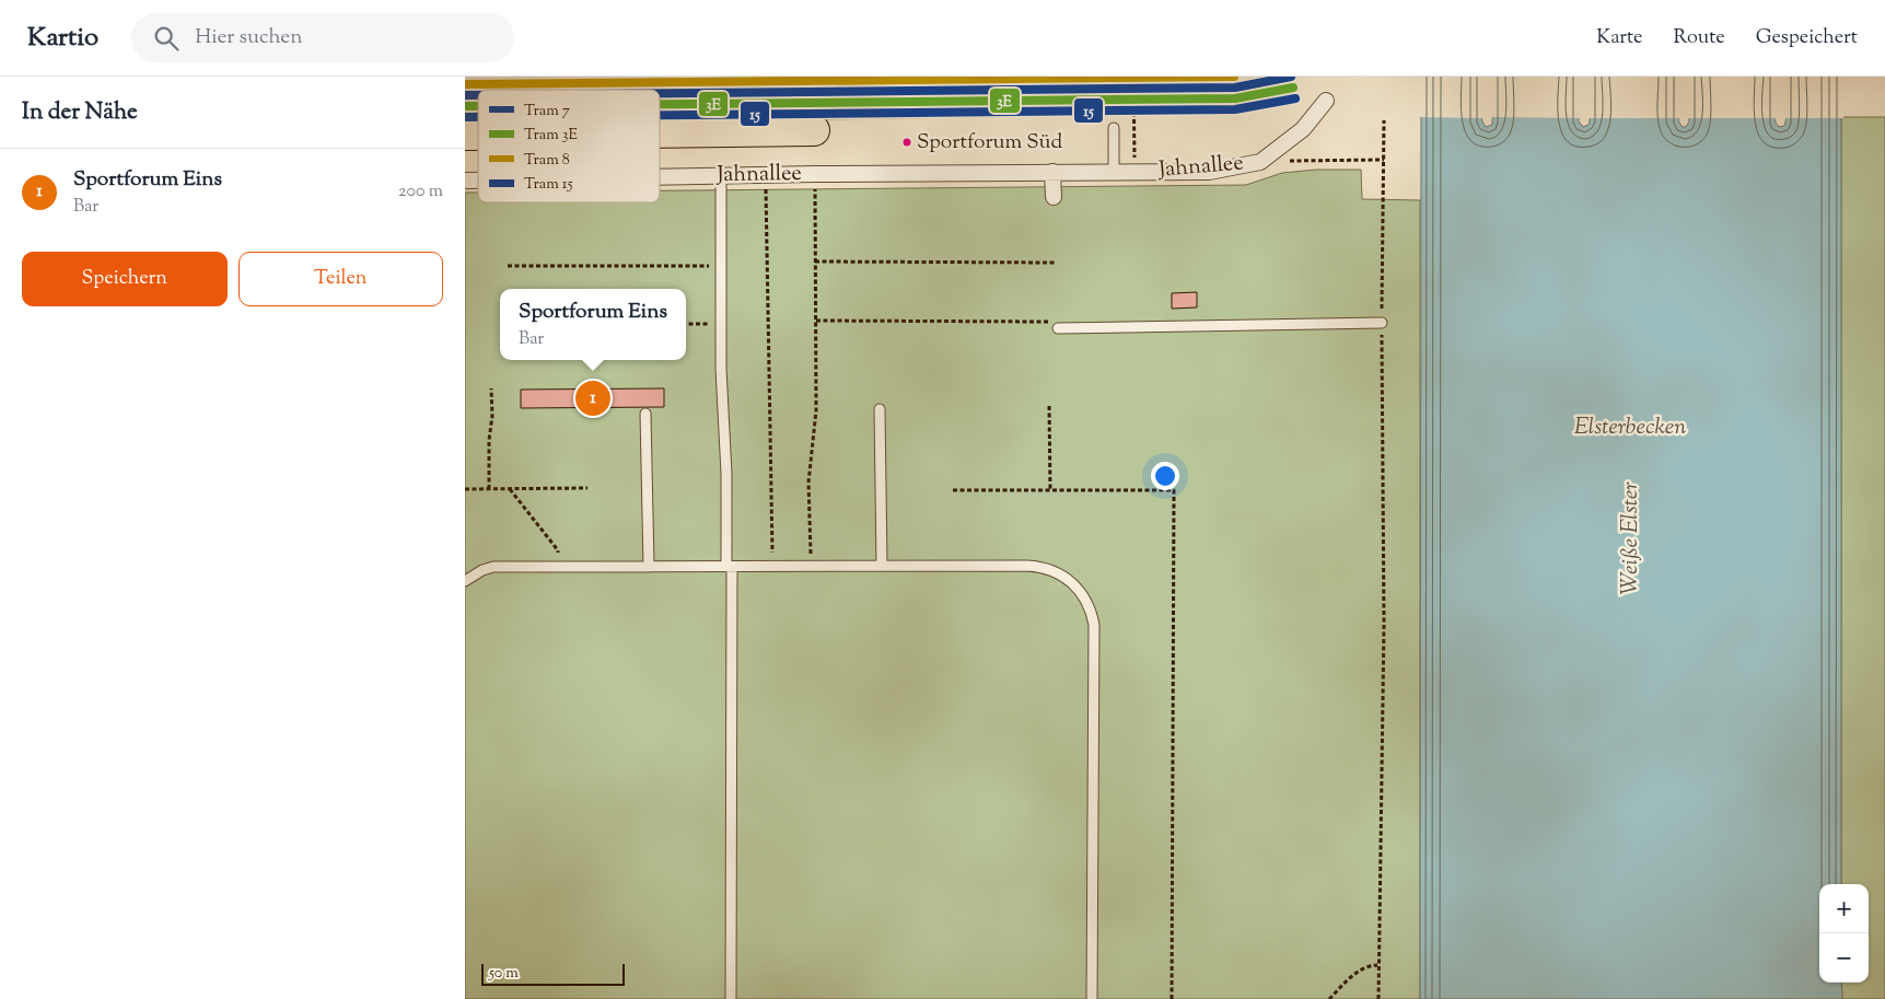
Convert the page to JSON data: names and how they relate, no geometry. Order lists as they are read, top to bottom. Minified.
{"streets":{"main road":["Jahnallee"]},"water":["Elsterbecken","Weiße Elster"],"places":["Sportforum Süd"],"lines":["tram line 7","tram line 8","tram line 3E","tram line 15"],"legend":["Tram 7","Tram 3E","Tram 8","Tram 15"],"scale_bar":"50 m","page":{"header":"Kartio","search":"Hier suchen","nav":["Karte","Route","Gespeichert"],"heading":"In der Nähe","list":[{"mark":"1","name":"Sportforum Eins","note":"Bar","value":"200 m"}],"buttons":["Speichern","Teilen"],"popup":["Sportforum Eins","Bar"],"pins":"1","map_buttons":["+","−"],"scale":"50 m"}}
